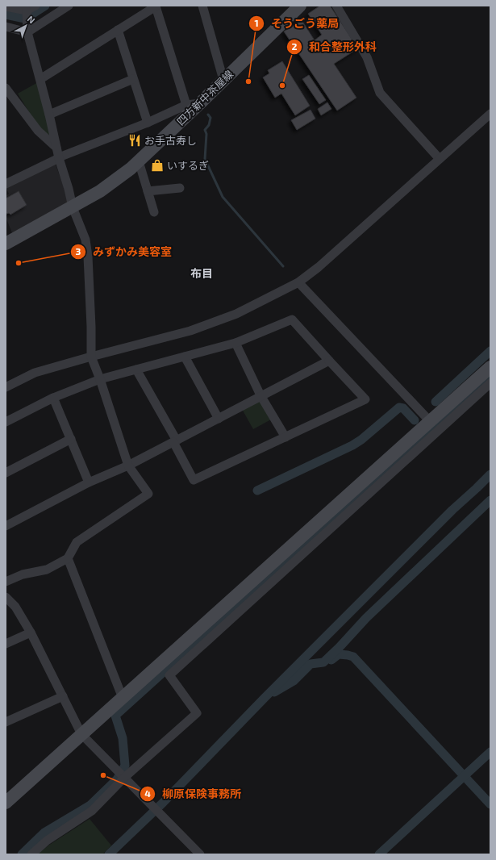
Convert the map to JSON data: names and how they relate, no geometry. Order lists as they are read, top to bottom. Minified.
{"streets":{"street":["四方新中茶屋線"]},"districts":["布目"],"places":{"other":["そうごう薬局","和合整形外科","みずかみ美容室","柳原保険事務所"],"restaurant":["お手古寿し"],"shop":["いするぎ"]},"north":"top right"}
